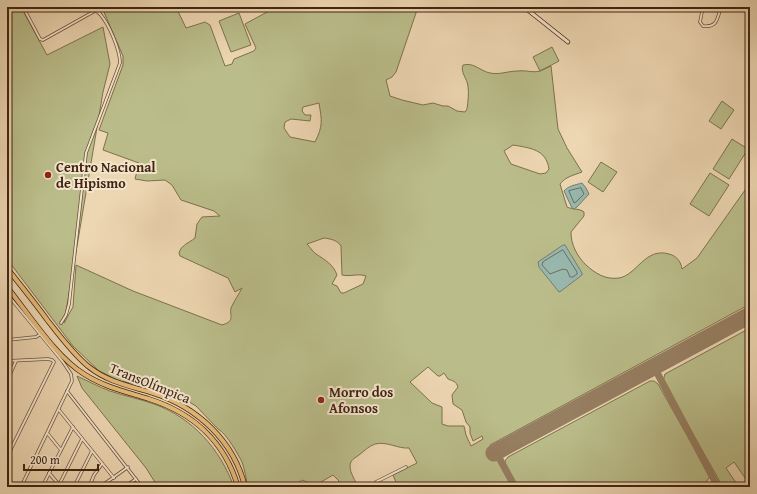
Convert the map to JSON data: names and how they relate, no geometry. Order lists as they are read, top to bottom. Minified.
{"streets":{"highway":["TransOlímpica"]},"places":["Centro Nacional de Hipismo","Morro dos Afonsos"],"scale_bar":"200 m"}
